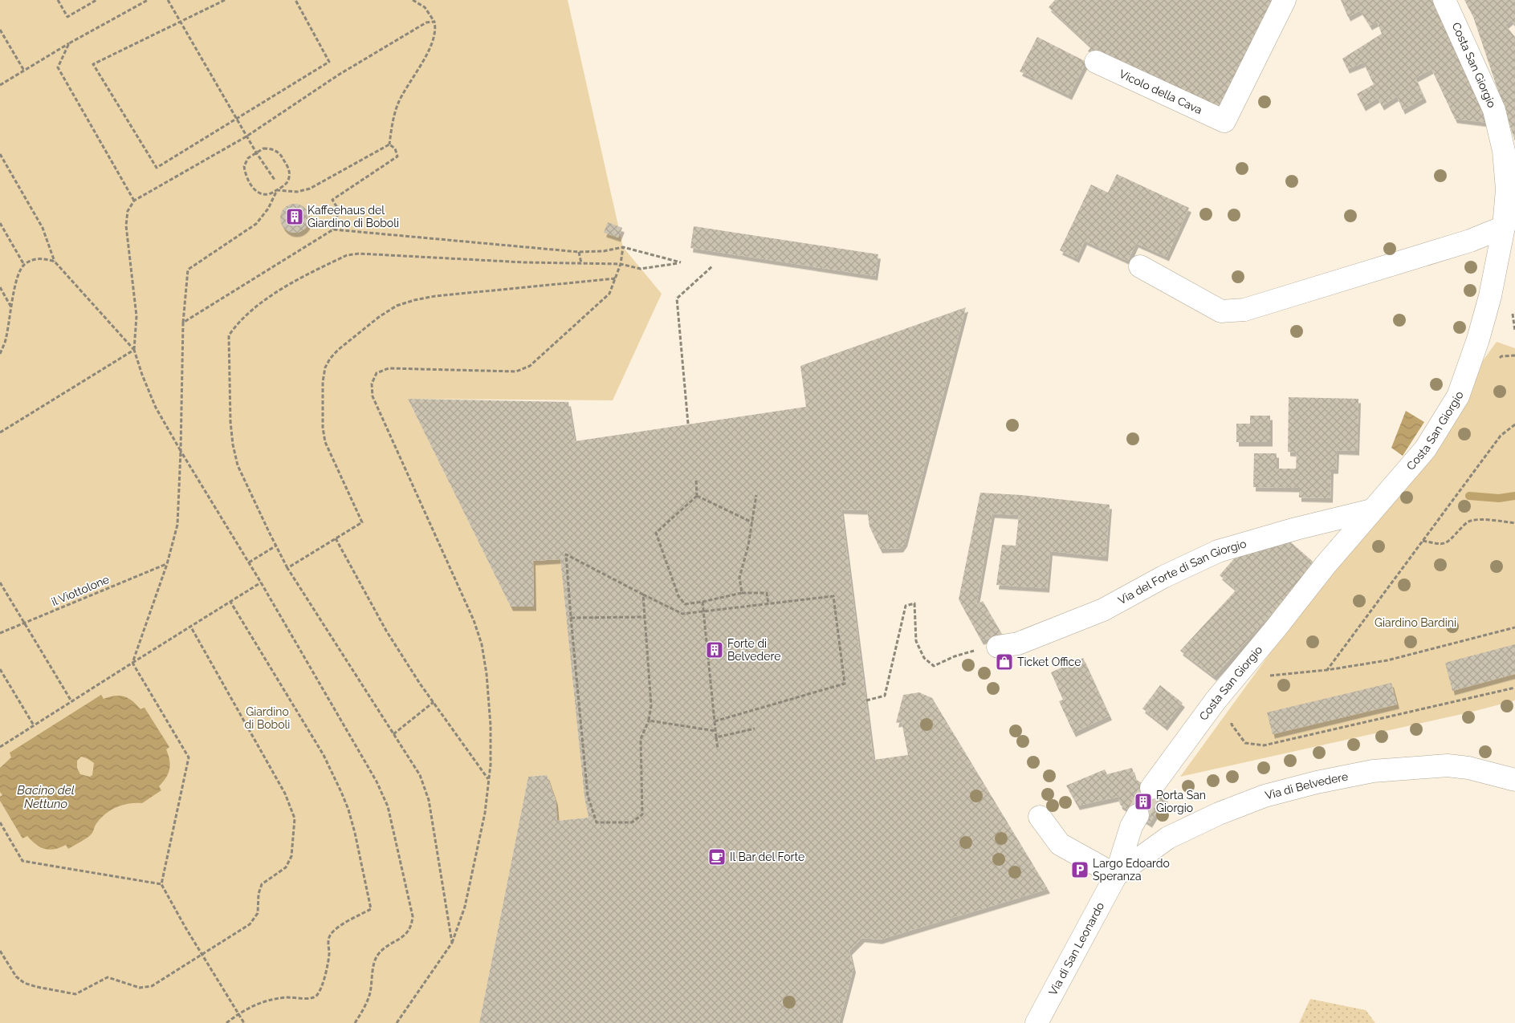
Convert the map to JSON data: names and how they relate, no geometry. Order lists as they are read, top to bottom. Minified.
{"streets":{"street":["Costa San Giorgio","Vicolo della Cava","Via del Forte di San Giorgio","Via di Belvedere","Via di San Leonardo"],"path":["il Viottolone"]},"crossings":[["Costa San Giorgio","Via del Forte di San Giorgio"],["Via di Belvedere","Via di San Leonardo"]],"water":["Bacino del Nettuno"],"parks":["Giardino Bardini","Giardino di Boboli"],"places":{"building":["Kaffeehaus del Giardino di Boboli","Forte di Belvedere","Porta San Giorgio"],"shop":["Ticket Office"],"cafe":["Il Bar del Forte"],"parking":["Largo Edoardo Speranza"]}}
